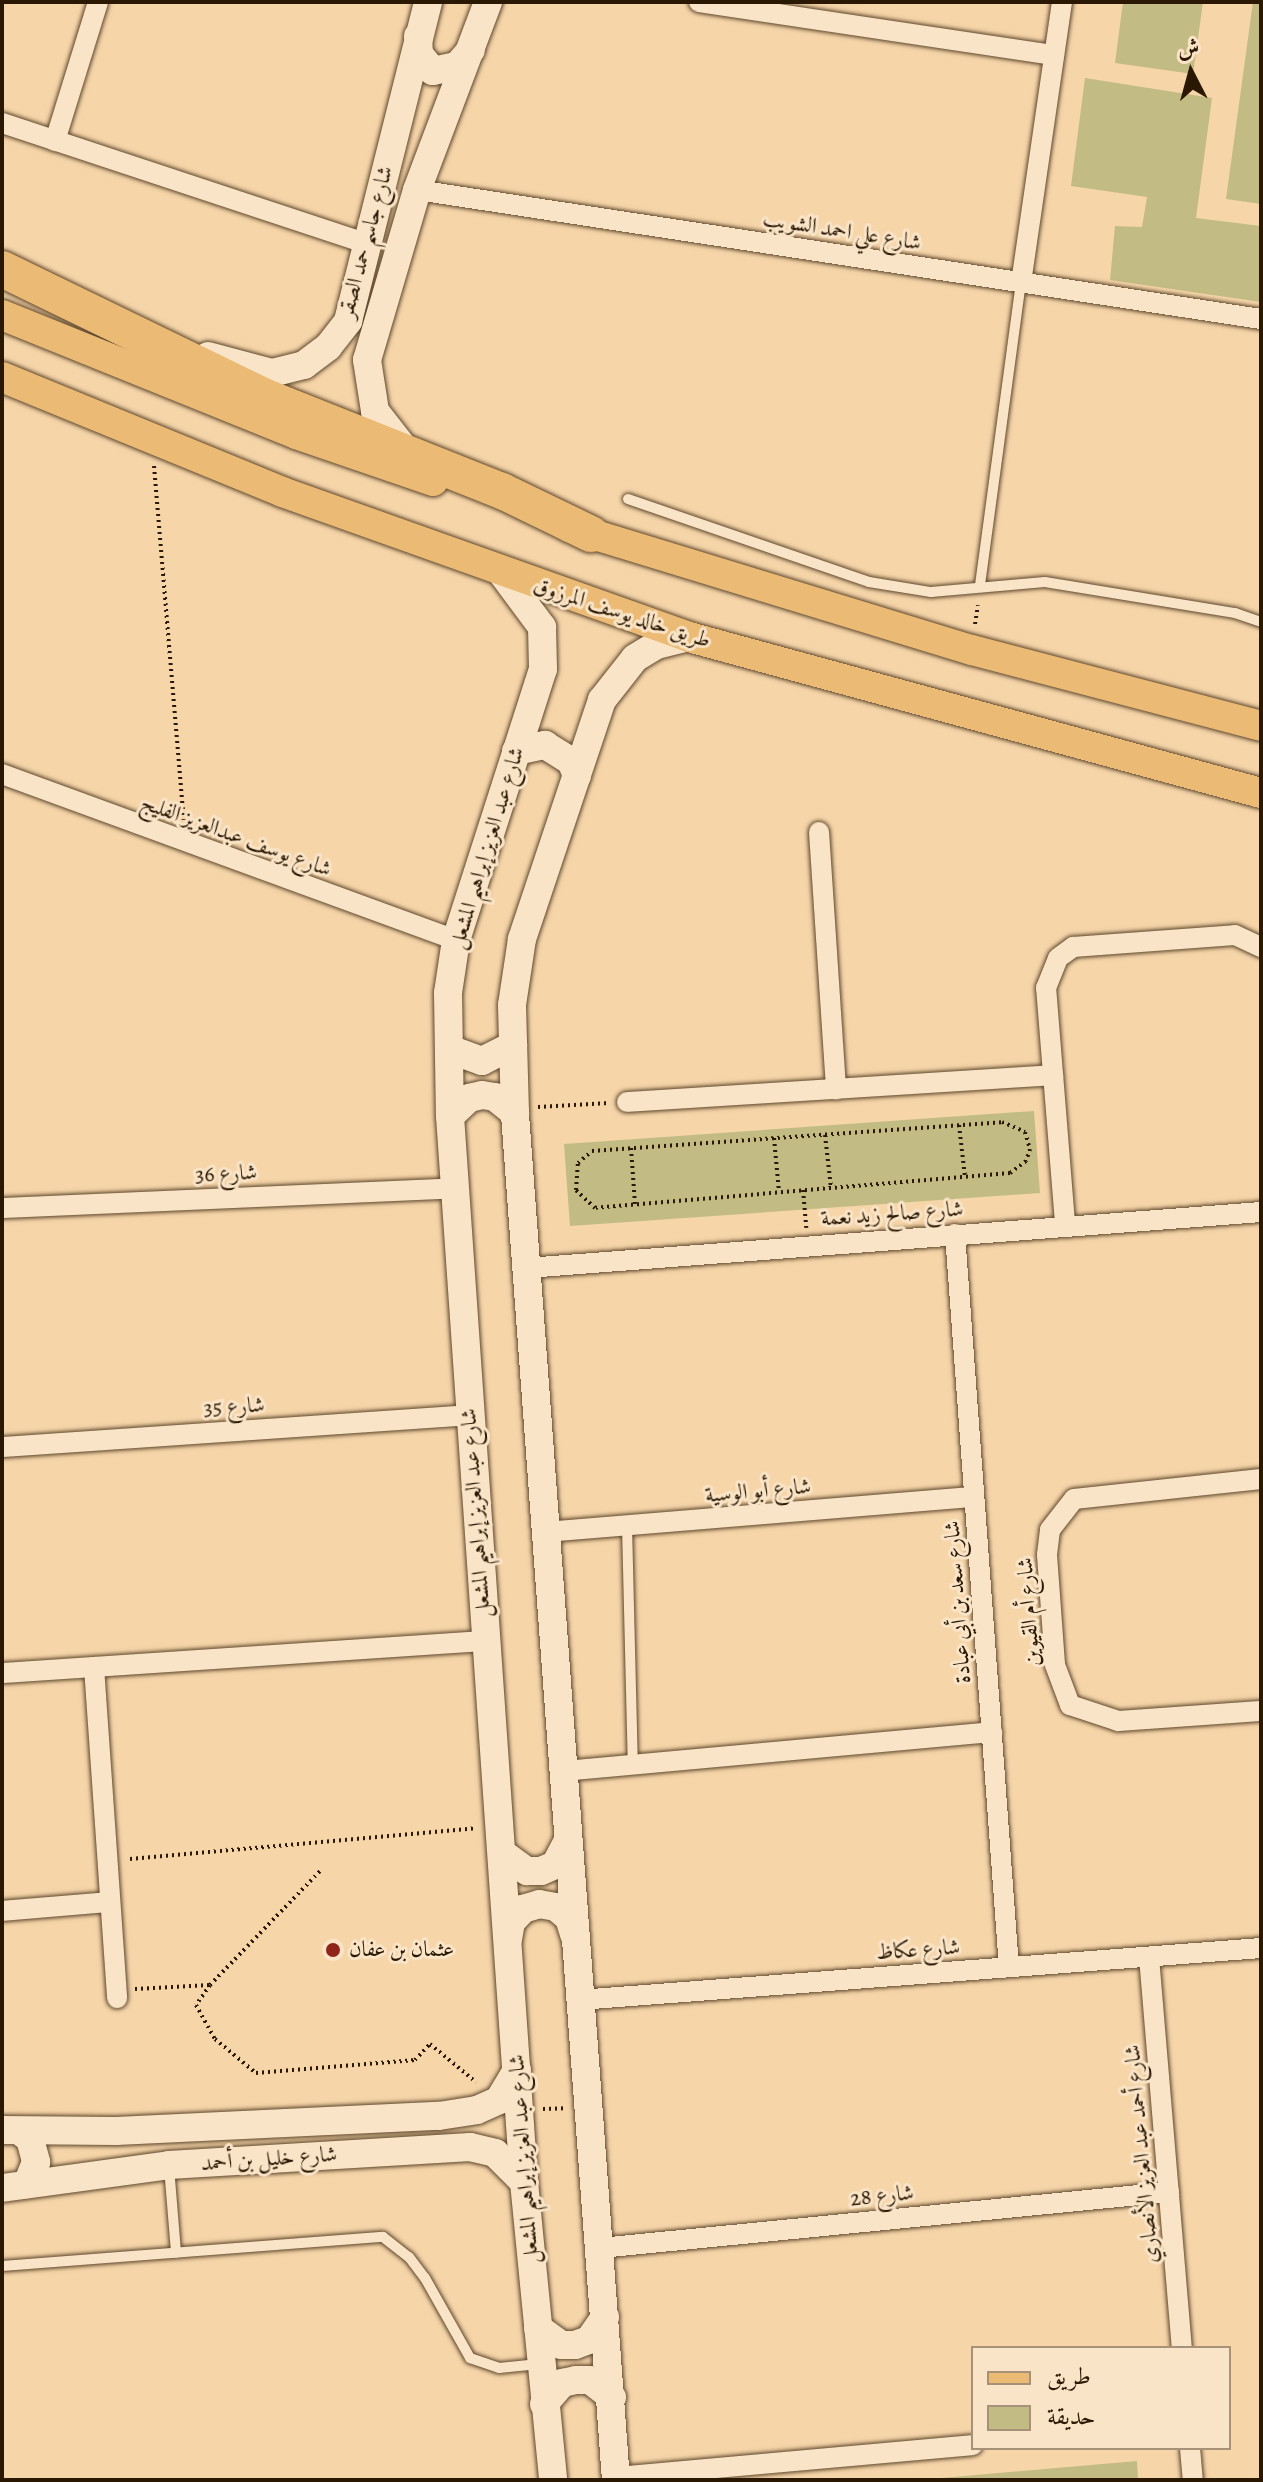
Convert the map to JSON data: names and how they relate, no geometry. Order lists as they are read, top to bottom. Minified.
{"streets":{"main road":["شارع جاسم حمد الصقر","طريق خالد يوسف المرزوق","شارع عبد العزيز إبراهيم المشعل","شارع خليل بن أحمد"],"street":["شارع علي احمد الشويب","شارع يوسف عبدالعزيز الفليج","شارع 36","شارع صالح زيد نعمة","شارع 35","شارع أبو الوسية","شارع سعد بن أبي عبادة","شارع أم القيوين","شارع عكاظ","شارع أحمد عبد العزيز الأنصاري","شارع 28"]},"crossings":[["شارع علي احمد الشويب","شارع جاسم حمد الصقر"],["طريق خالد يوسف المرزوق","شارع عبد العزيز إبراهيم المشعل"],["شارع يوسف عبدالعزيز الفليج","شارع عبد العزيز إبراهيم المشعل"],["شارع عبد العزيز إبراهيم المشعل","شارع 36"],["شارع عبد العزيز إبراهيم المشعل","شارع 35"],["شارع عبد العزيز إبراهيم المشعل","شارع خليل بن أحمد"],["شارع صالح زيد نعمة","شارع سعد بن أبي عبادة"],["شارع أبو الوسية","شارع سعد بن أبي عبادة"],["شارع سعد بن أبي عبادة","شارع عكاظ"],["شارع عكاظ","شارع أحمد عبد العزيز الأنصاري"],["شارع أحمد عبد العزيز الأنصاري","شارع 28"]],"places":["عثمان بن عفان"],"legend":["طريق","حديقة"],"north":"top"}
